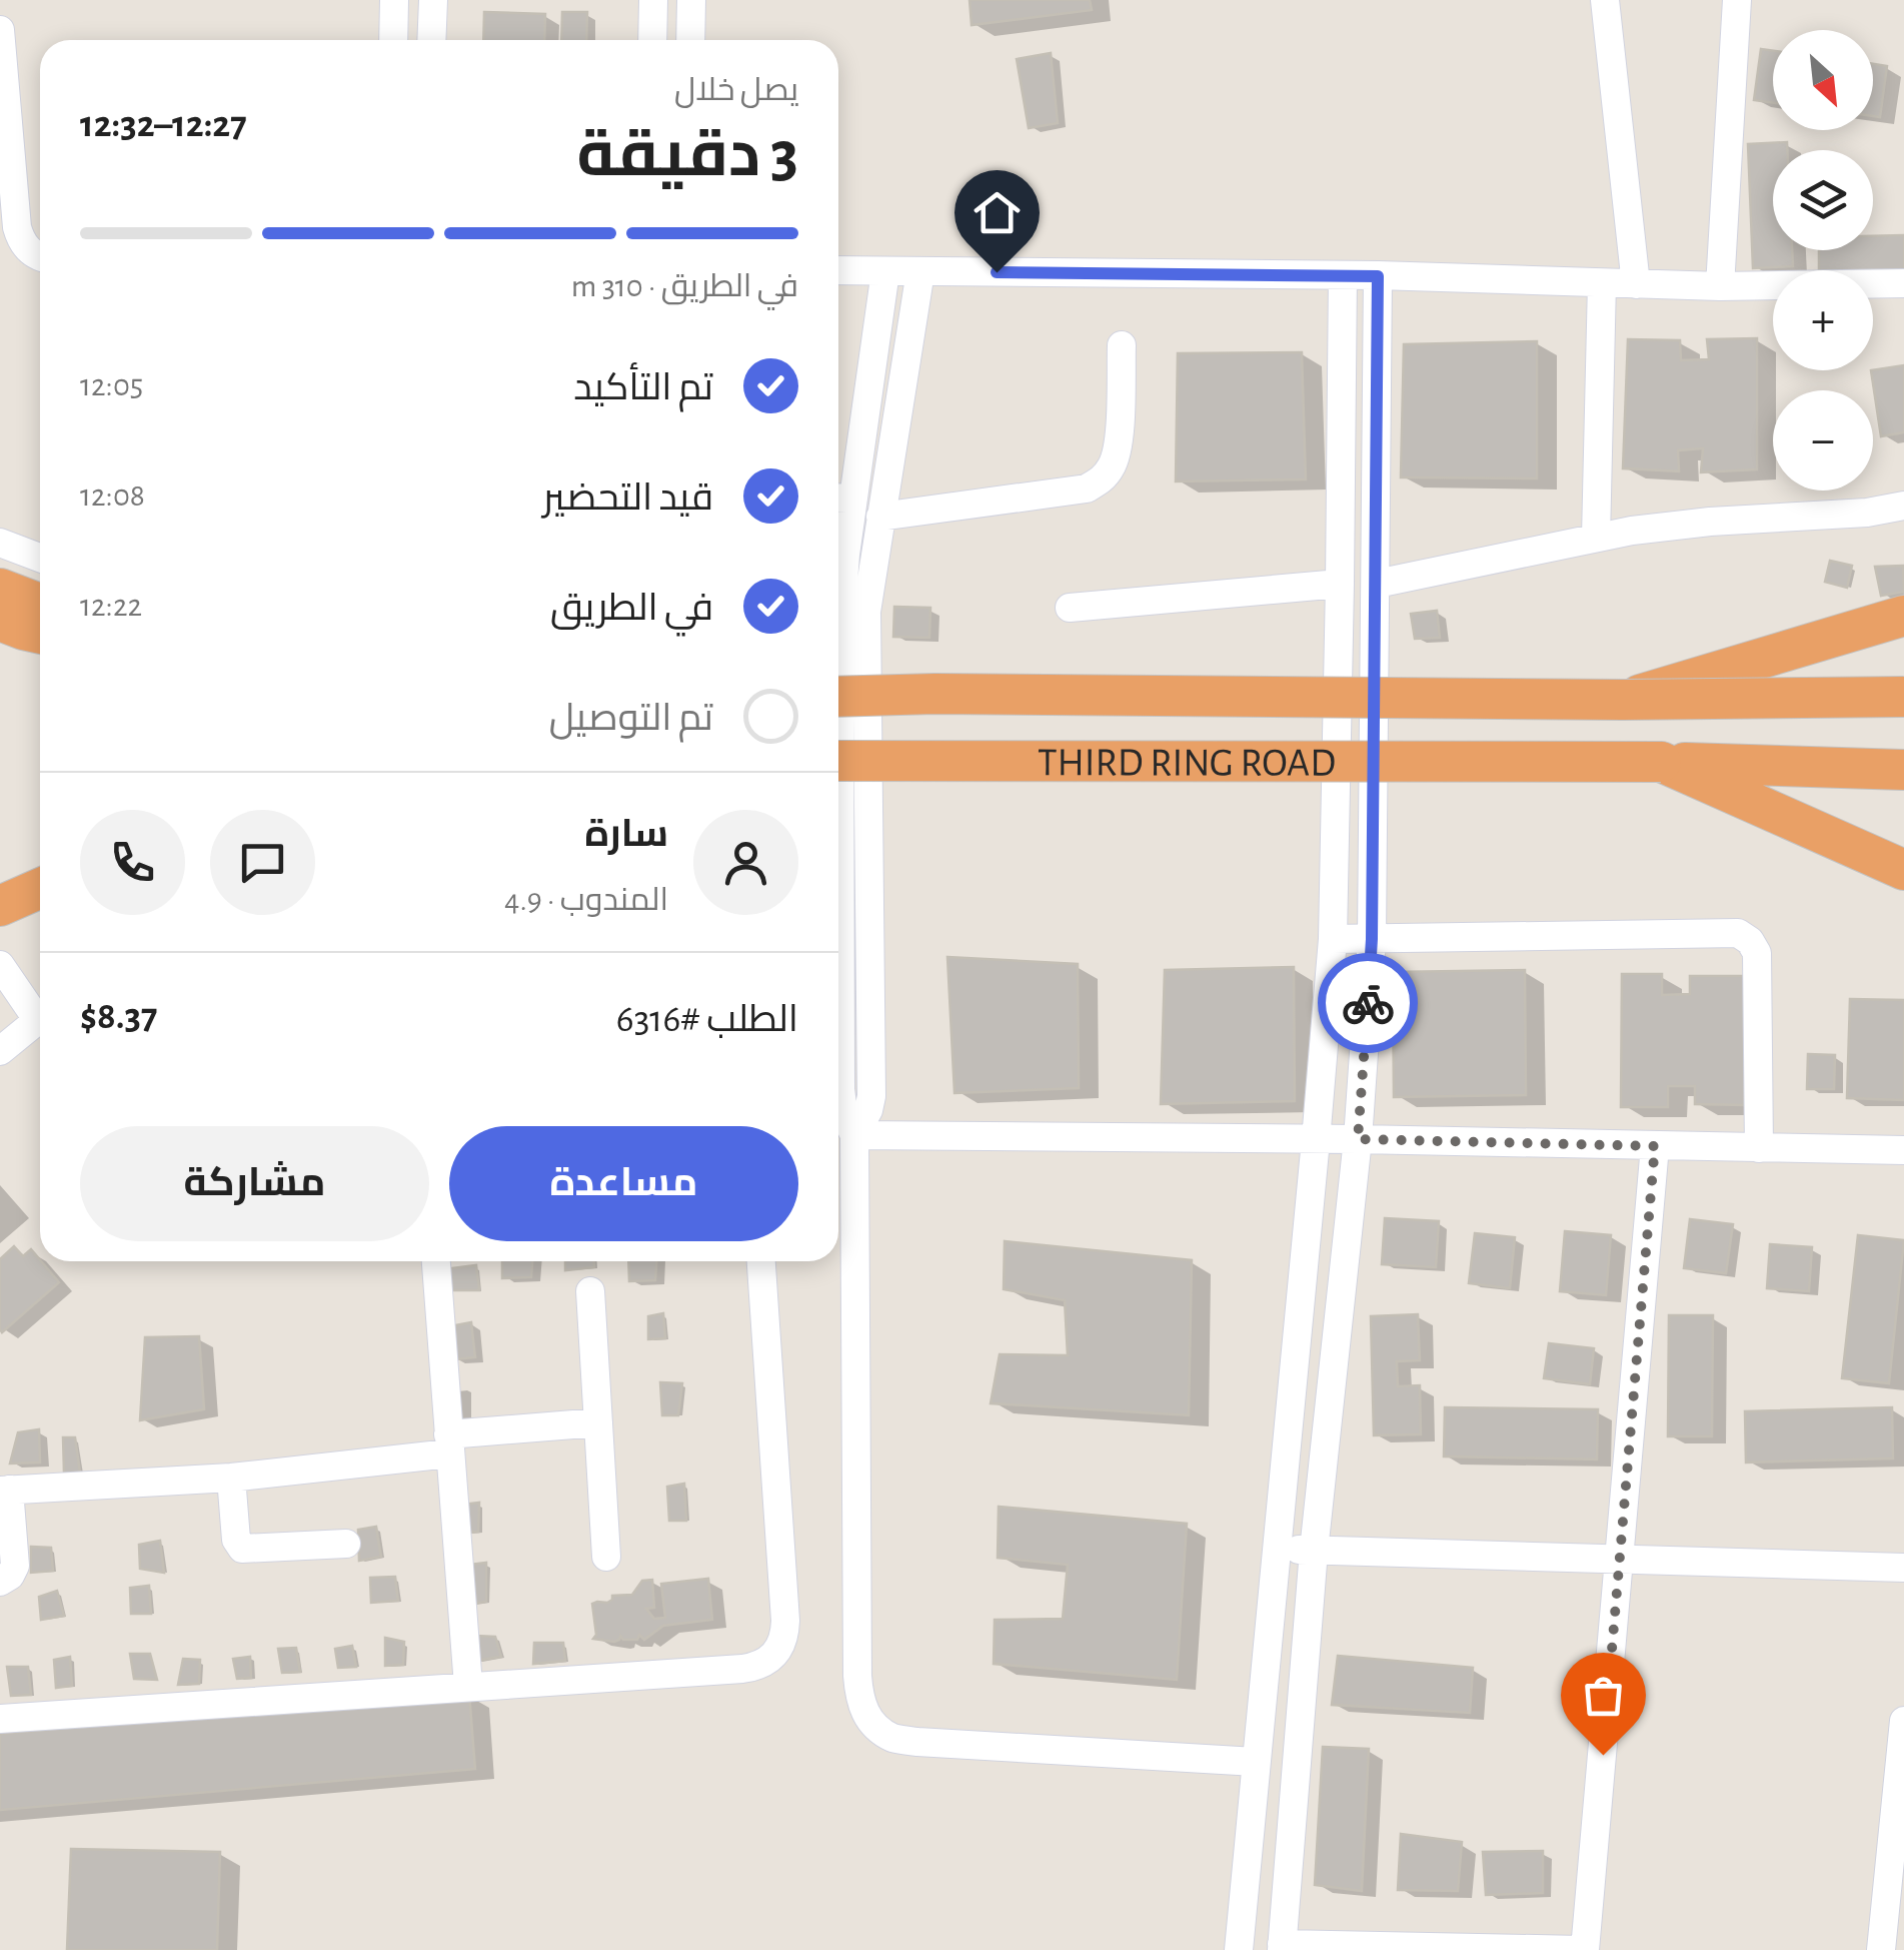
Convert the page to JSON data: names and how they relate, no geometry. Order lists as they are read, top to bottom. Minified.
{"streets":{"highway":["THIRD RING ROAD"]},"north":"bottom right","page":{"map_buttons":["+","−"],"heading":["3 دقيقة","يصل خلال","12:27–12:32"],"panel":["سارة","المندوب · 4.9","الطلب #6316","$8.37"],"bar":"في الطريق · 310 m","list":[["تم التأكيد","12:05"],["قيد التحضير","12:08"],["في الطريق","12:22"],"تم التوصيل"],"buttons":["مساعدة","مشاركة"]}}
